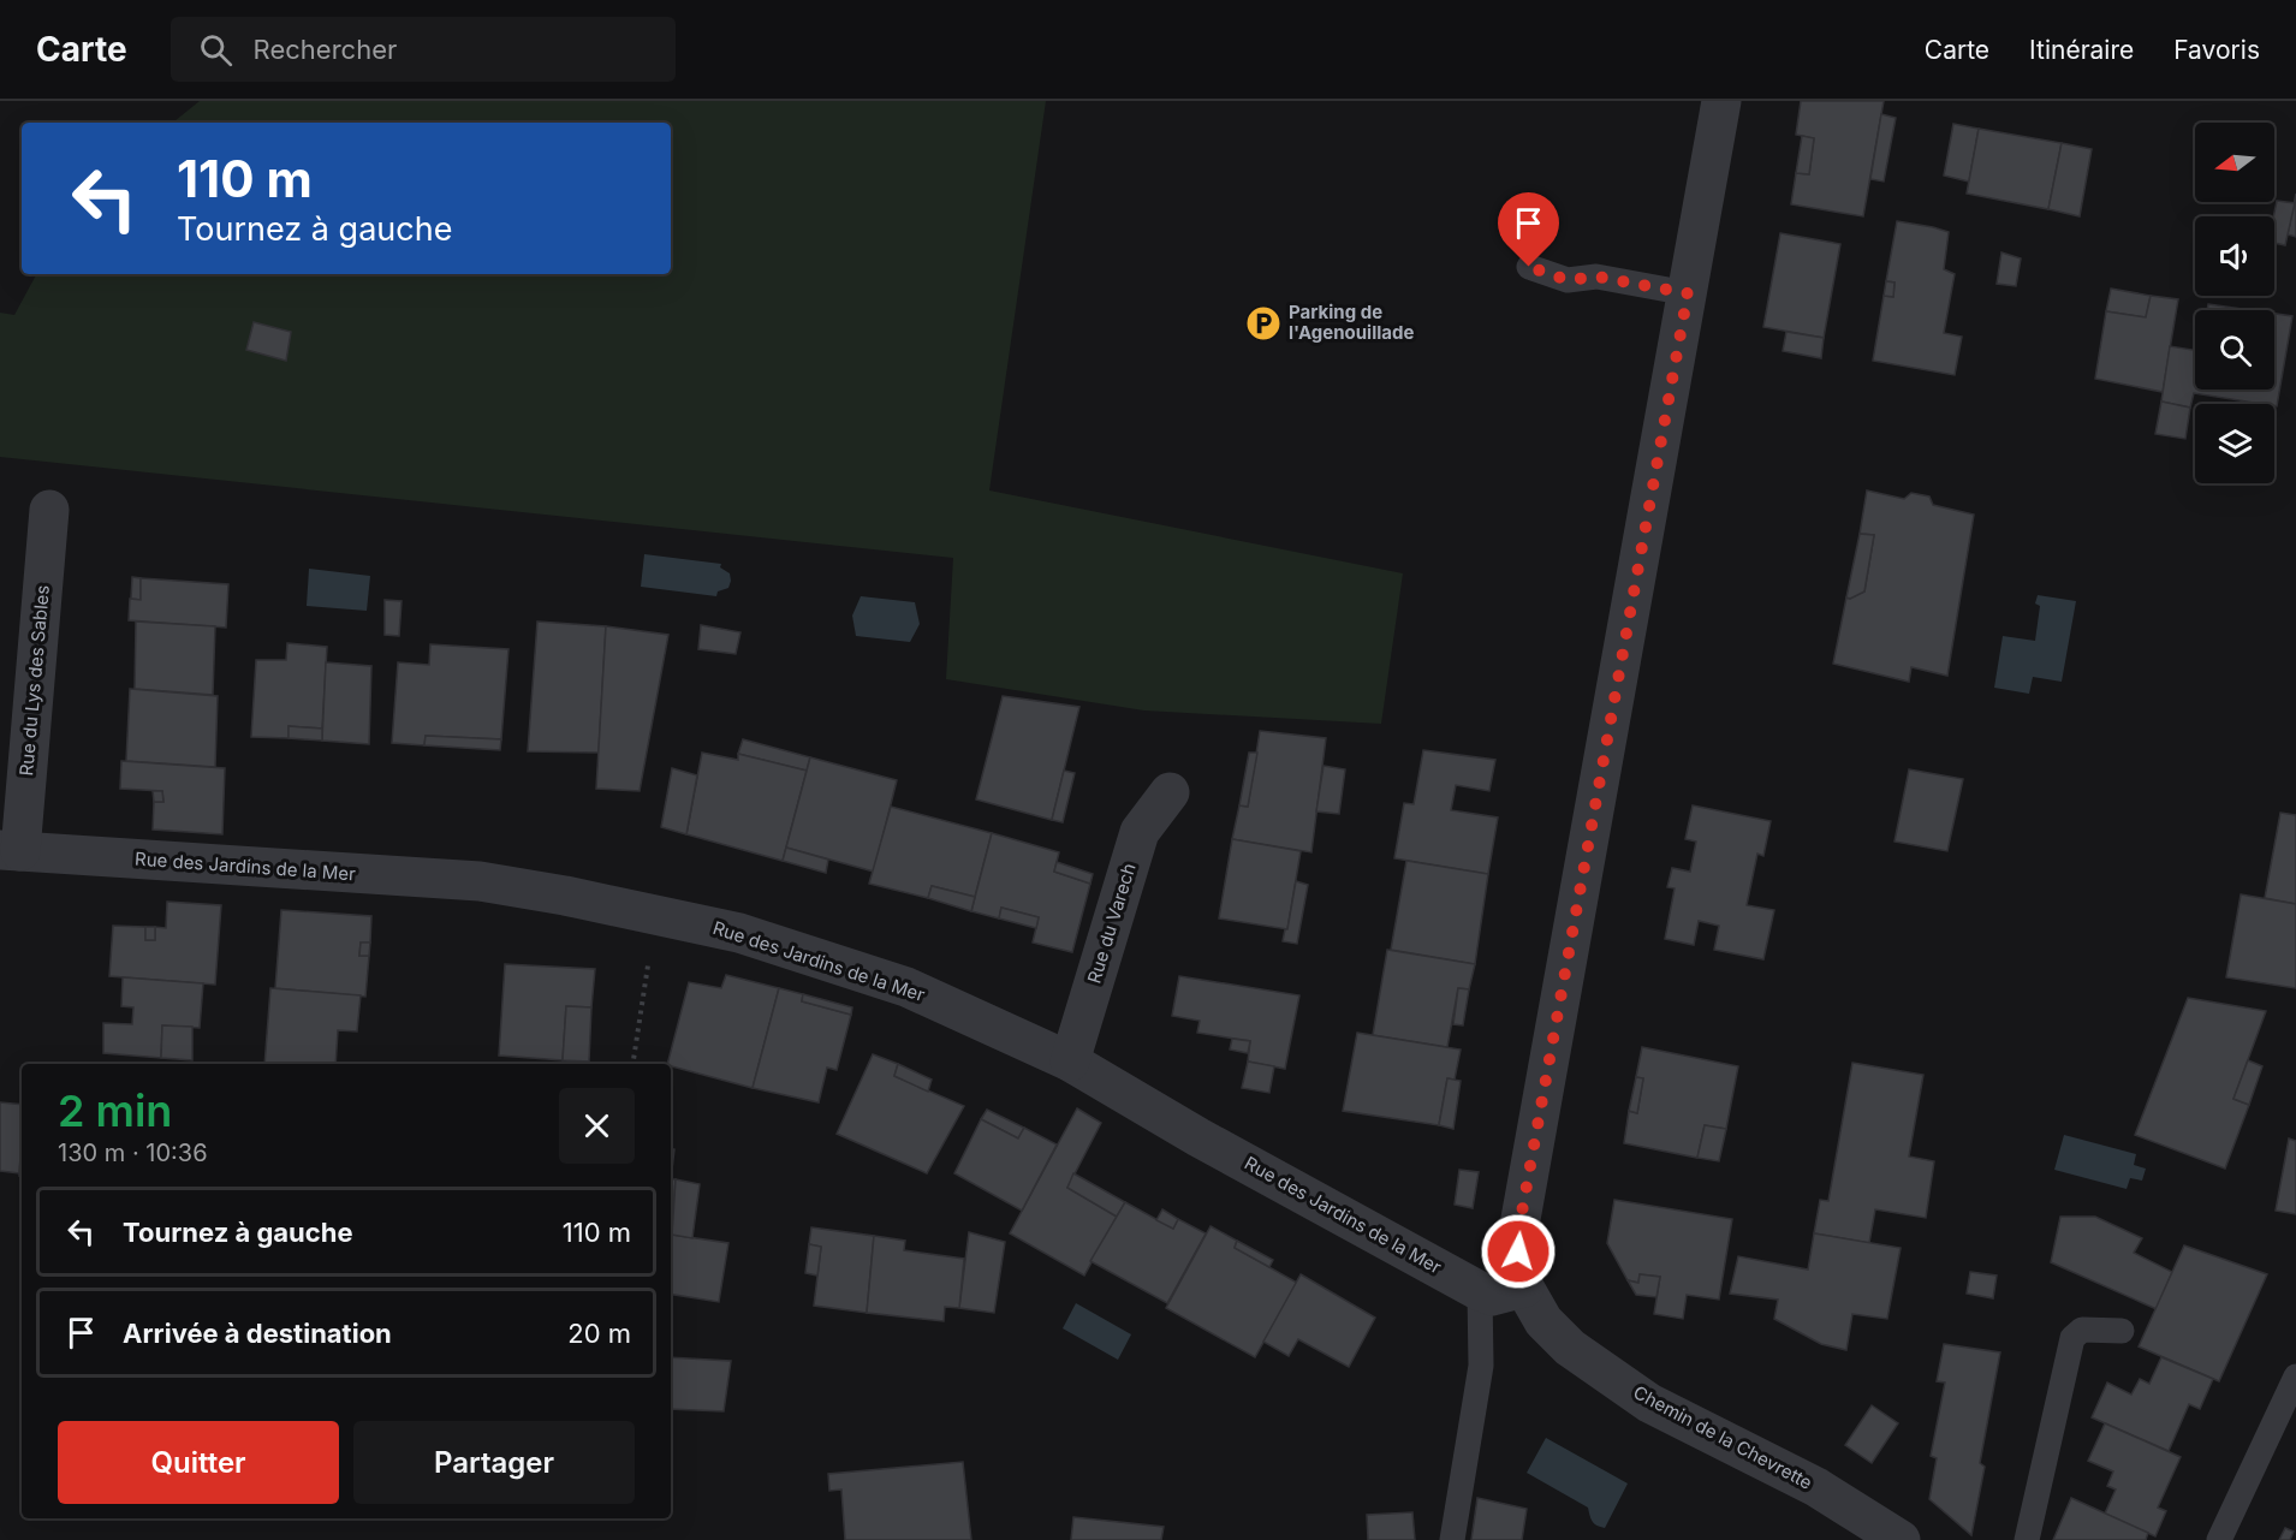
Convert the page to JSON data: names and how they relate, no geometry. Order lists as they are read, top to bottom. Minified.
{"streets":{"street":["Rue du Lys des Sables","Rue des Jardins de la Mer","Rue du Varech","Chemin de la Chevrette"]},"crossings":[["Rue du Lys des Sables","Rue des Jardins de la Mer"],["Rue des Jardins de la Mer","Rue du Varech"]],"places":{"parking":["Parking de l'Agenouillade"]},"north":"left","page":{"header":"Carte","search":"Rechercher","nav":["Carte","Itinéraire","Favoris"],"turn":["110 m","Tournez à gauche"],"heading":["2 min","130 m · 10:36"],"list":[{"name":"Tournez à gauche","value":"110 m"},{"name":"Arrivée à destination","value":"20 m"}],"buttons":["Quitter","Partager"]}}
